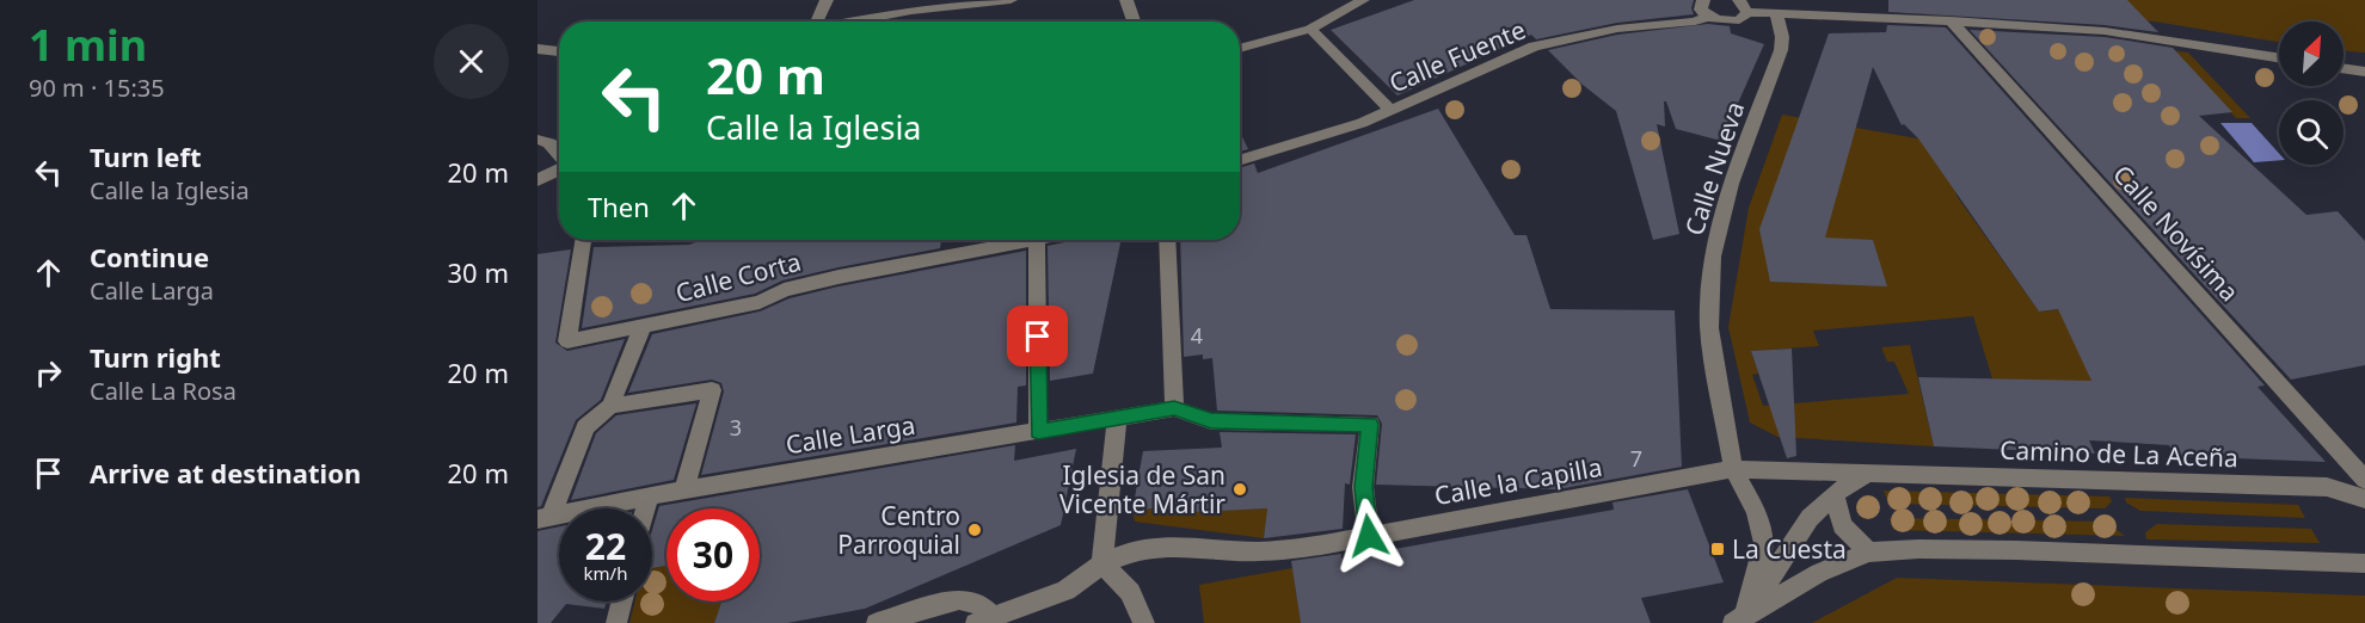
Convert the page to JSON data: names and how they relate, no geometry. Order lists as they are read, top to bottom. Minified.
{"streets":{"street":["Calle Fuente","Calle Nueva","Calle Novísima","Calle Corta","Calle Larga","Camino de La Aceña","Calle la Capilla"]},"crossings":[["Calle Fuente","Calle Nueva"],["Calle Fuente","Calle Novísima"],["Calle Nueva","Camino de La Aceña"],["Calle Nueva","Calle la Capilla"],["Camino de La Aceña","Calle la Capilla"]],"places":{"other":["Iglesia de San Vicente Mártir","Centro Parroquial"],"transit":["La Cuesta"]},"house_numbers":["4","3","7"],"north":"top right","page":{"heading":["1 min","90 m · 15:35"],"turn":["20 m","Calle la Iglesia"],"list":[{"name":"Turn left","note":"Calle la Iglesia","value":"20 m"},{"name":"Continue","note":"Calle Larga","value":"30 m"},{"name":"Turn right","note":"Calle La Rosa","value":"20 m"},{"name":"Arrive at destination","value":"20 m"}],"then":"Then","speed":"22 km/h","limit":"30"}}
